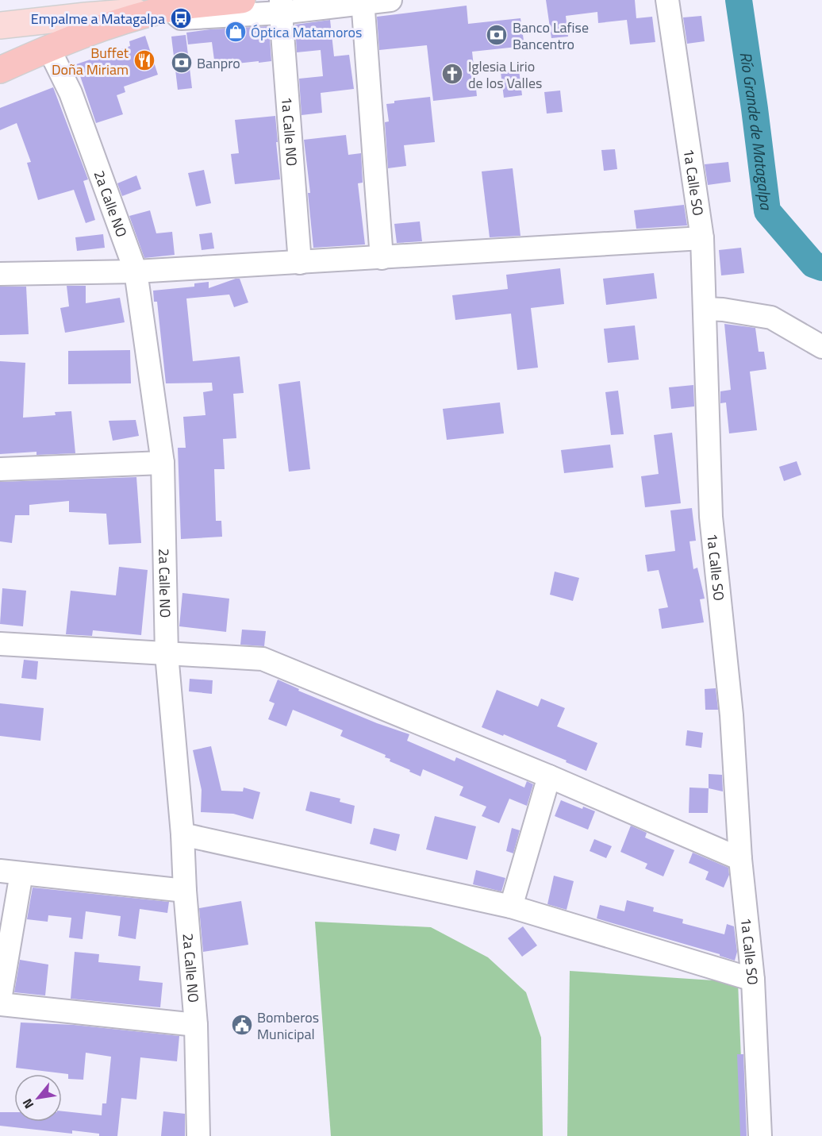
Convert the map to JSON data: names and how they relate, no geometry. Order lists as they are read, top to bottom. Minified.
{"streets":{"street":["1a Calle NO","1a Calle SO","2a Calle NO"]},"water":["Río Grande de Matagalpa"],"places":{"bus stop":["Empalme a Matagalpa"],"shop":["Óptica Matamoros"],"bank":["Banco Lafise Bancentro","Banpro"],"restaurant":["Buffet Doña Miriam"],"church":["Iglesia Lirio de los Valles"],"public building":["Bomberos Municipal"]},"north":"bottom left"}
